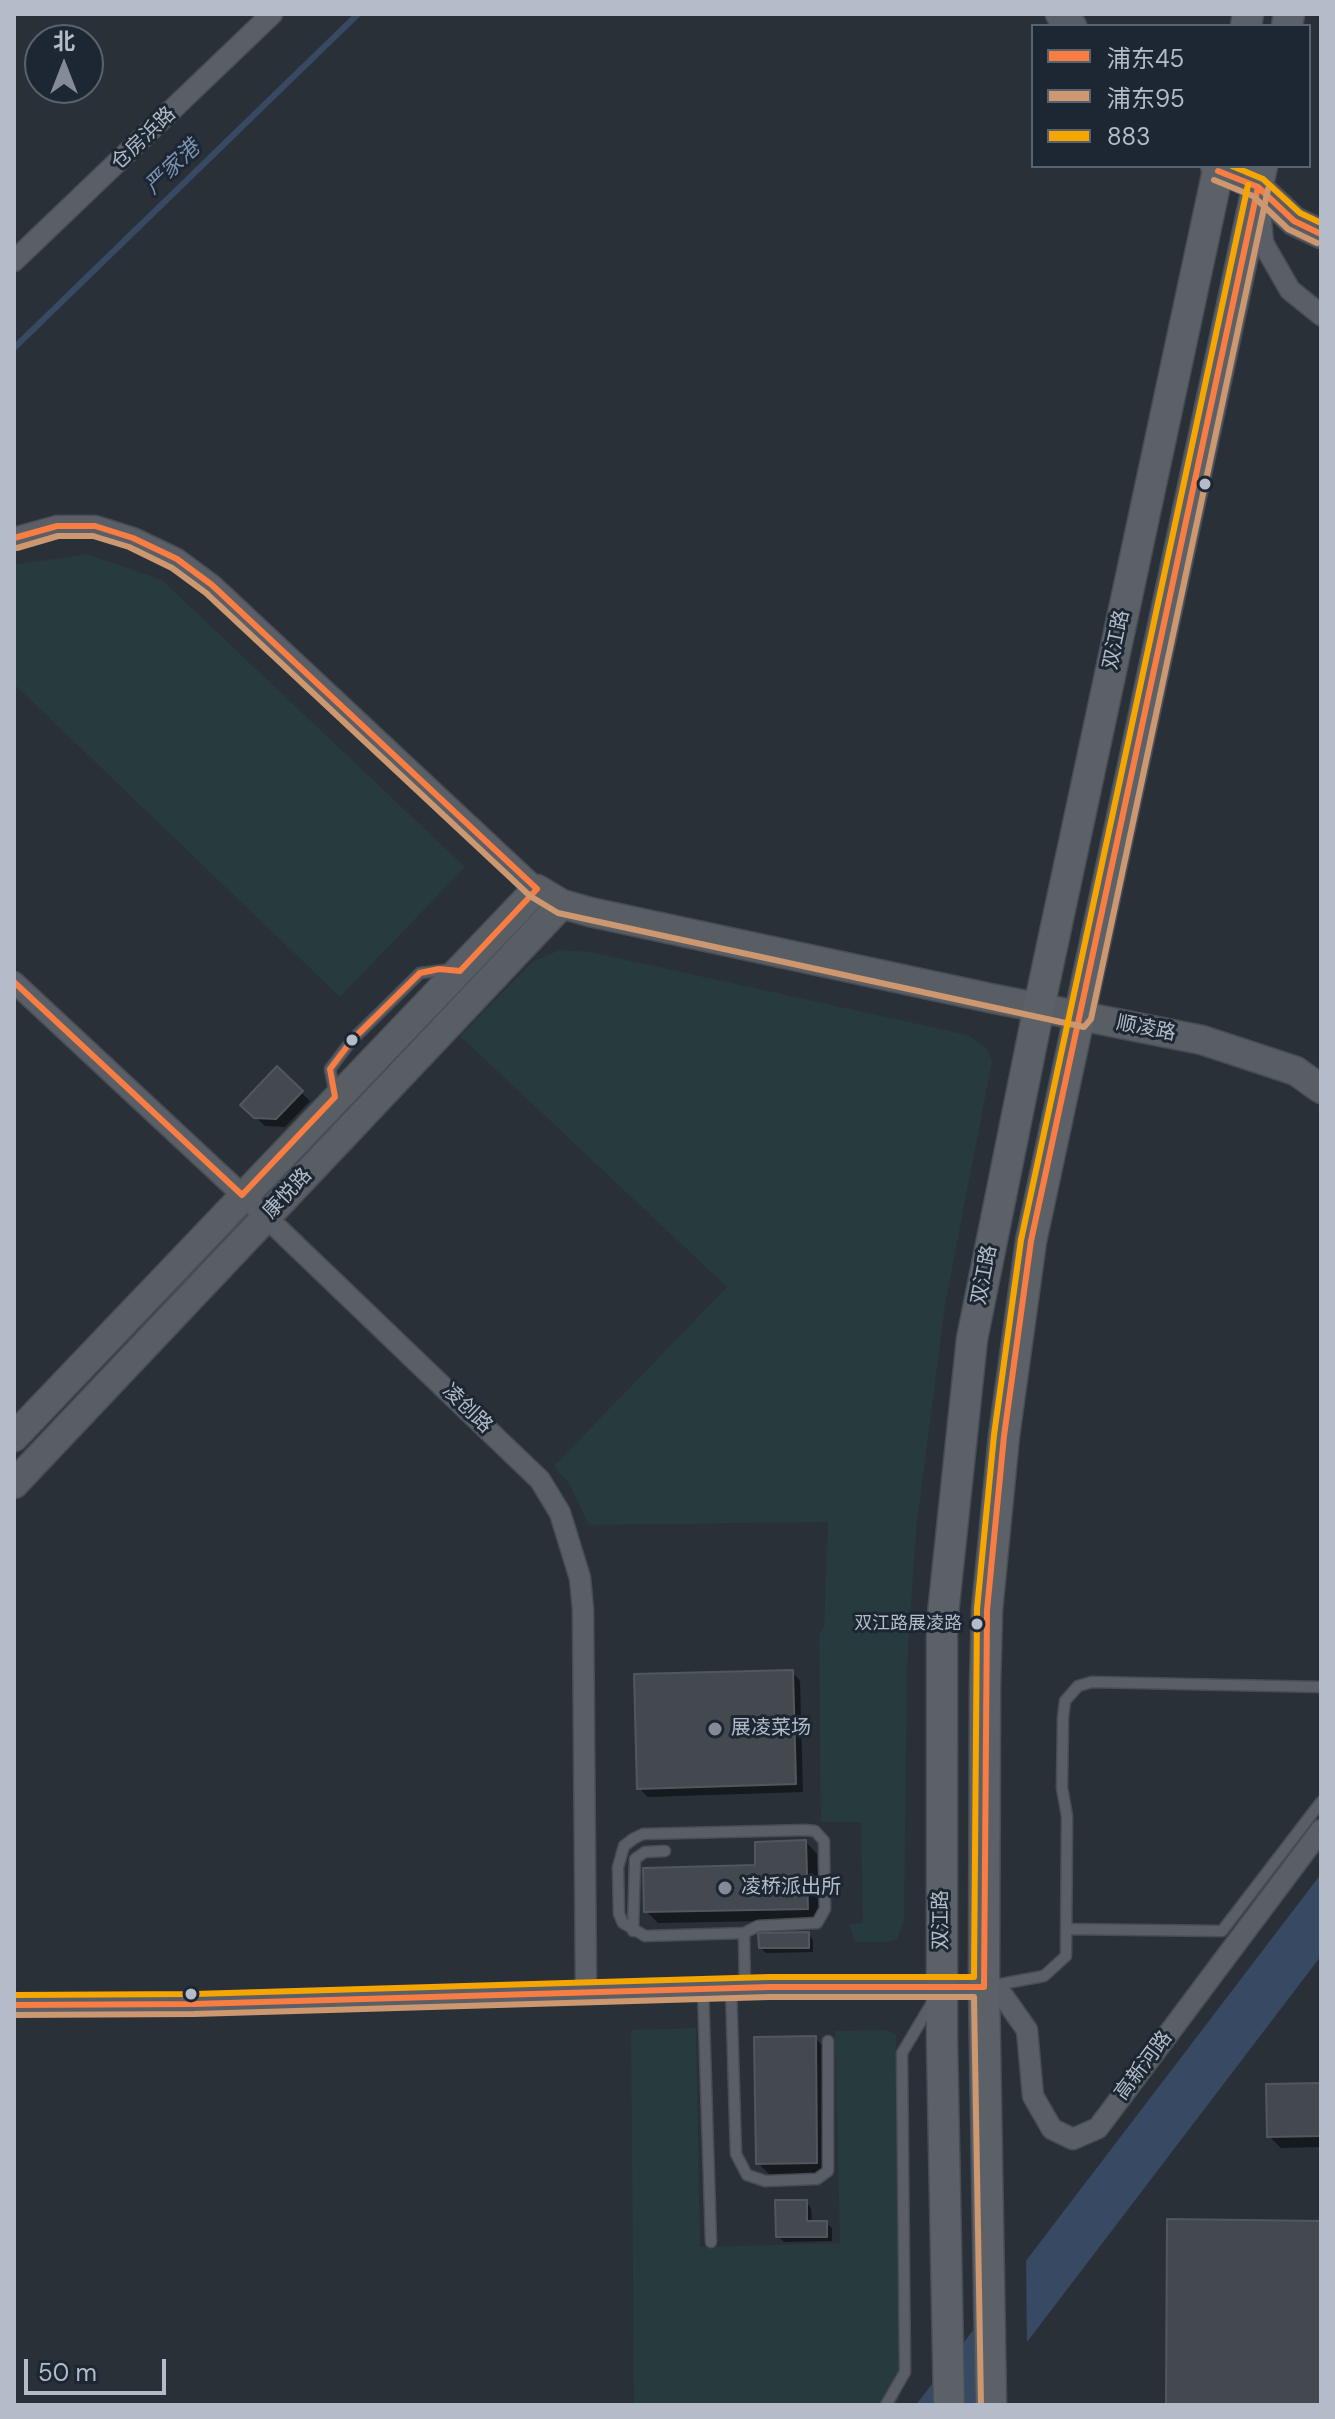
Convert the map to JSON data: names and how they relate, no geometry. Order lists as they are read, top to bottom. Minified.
{"streets":{"main road":["双江路"],"street":["仓房浜路","顺凌路","康悦路","凌创路","高新河路"]},"crossings":[["双江路","顺凌路"],["双江路","高新河路"],["顺凌路","康悦路"],["康悦路","凌创路"]],"water":["严家港"],"places":["双江路展凌路","展凌菜场","凌桥派出所"],"lines":["transit line 883","transit line 浦东45","transit line 浦东95"],"legend":["浦东45","浦东95","883"],"scale_bar":"50 m","north":"top"}
